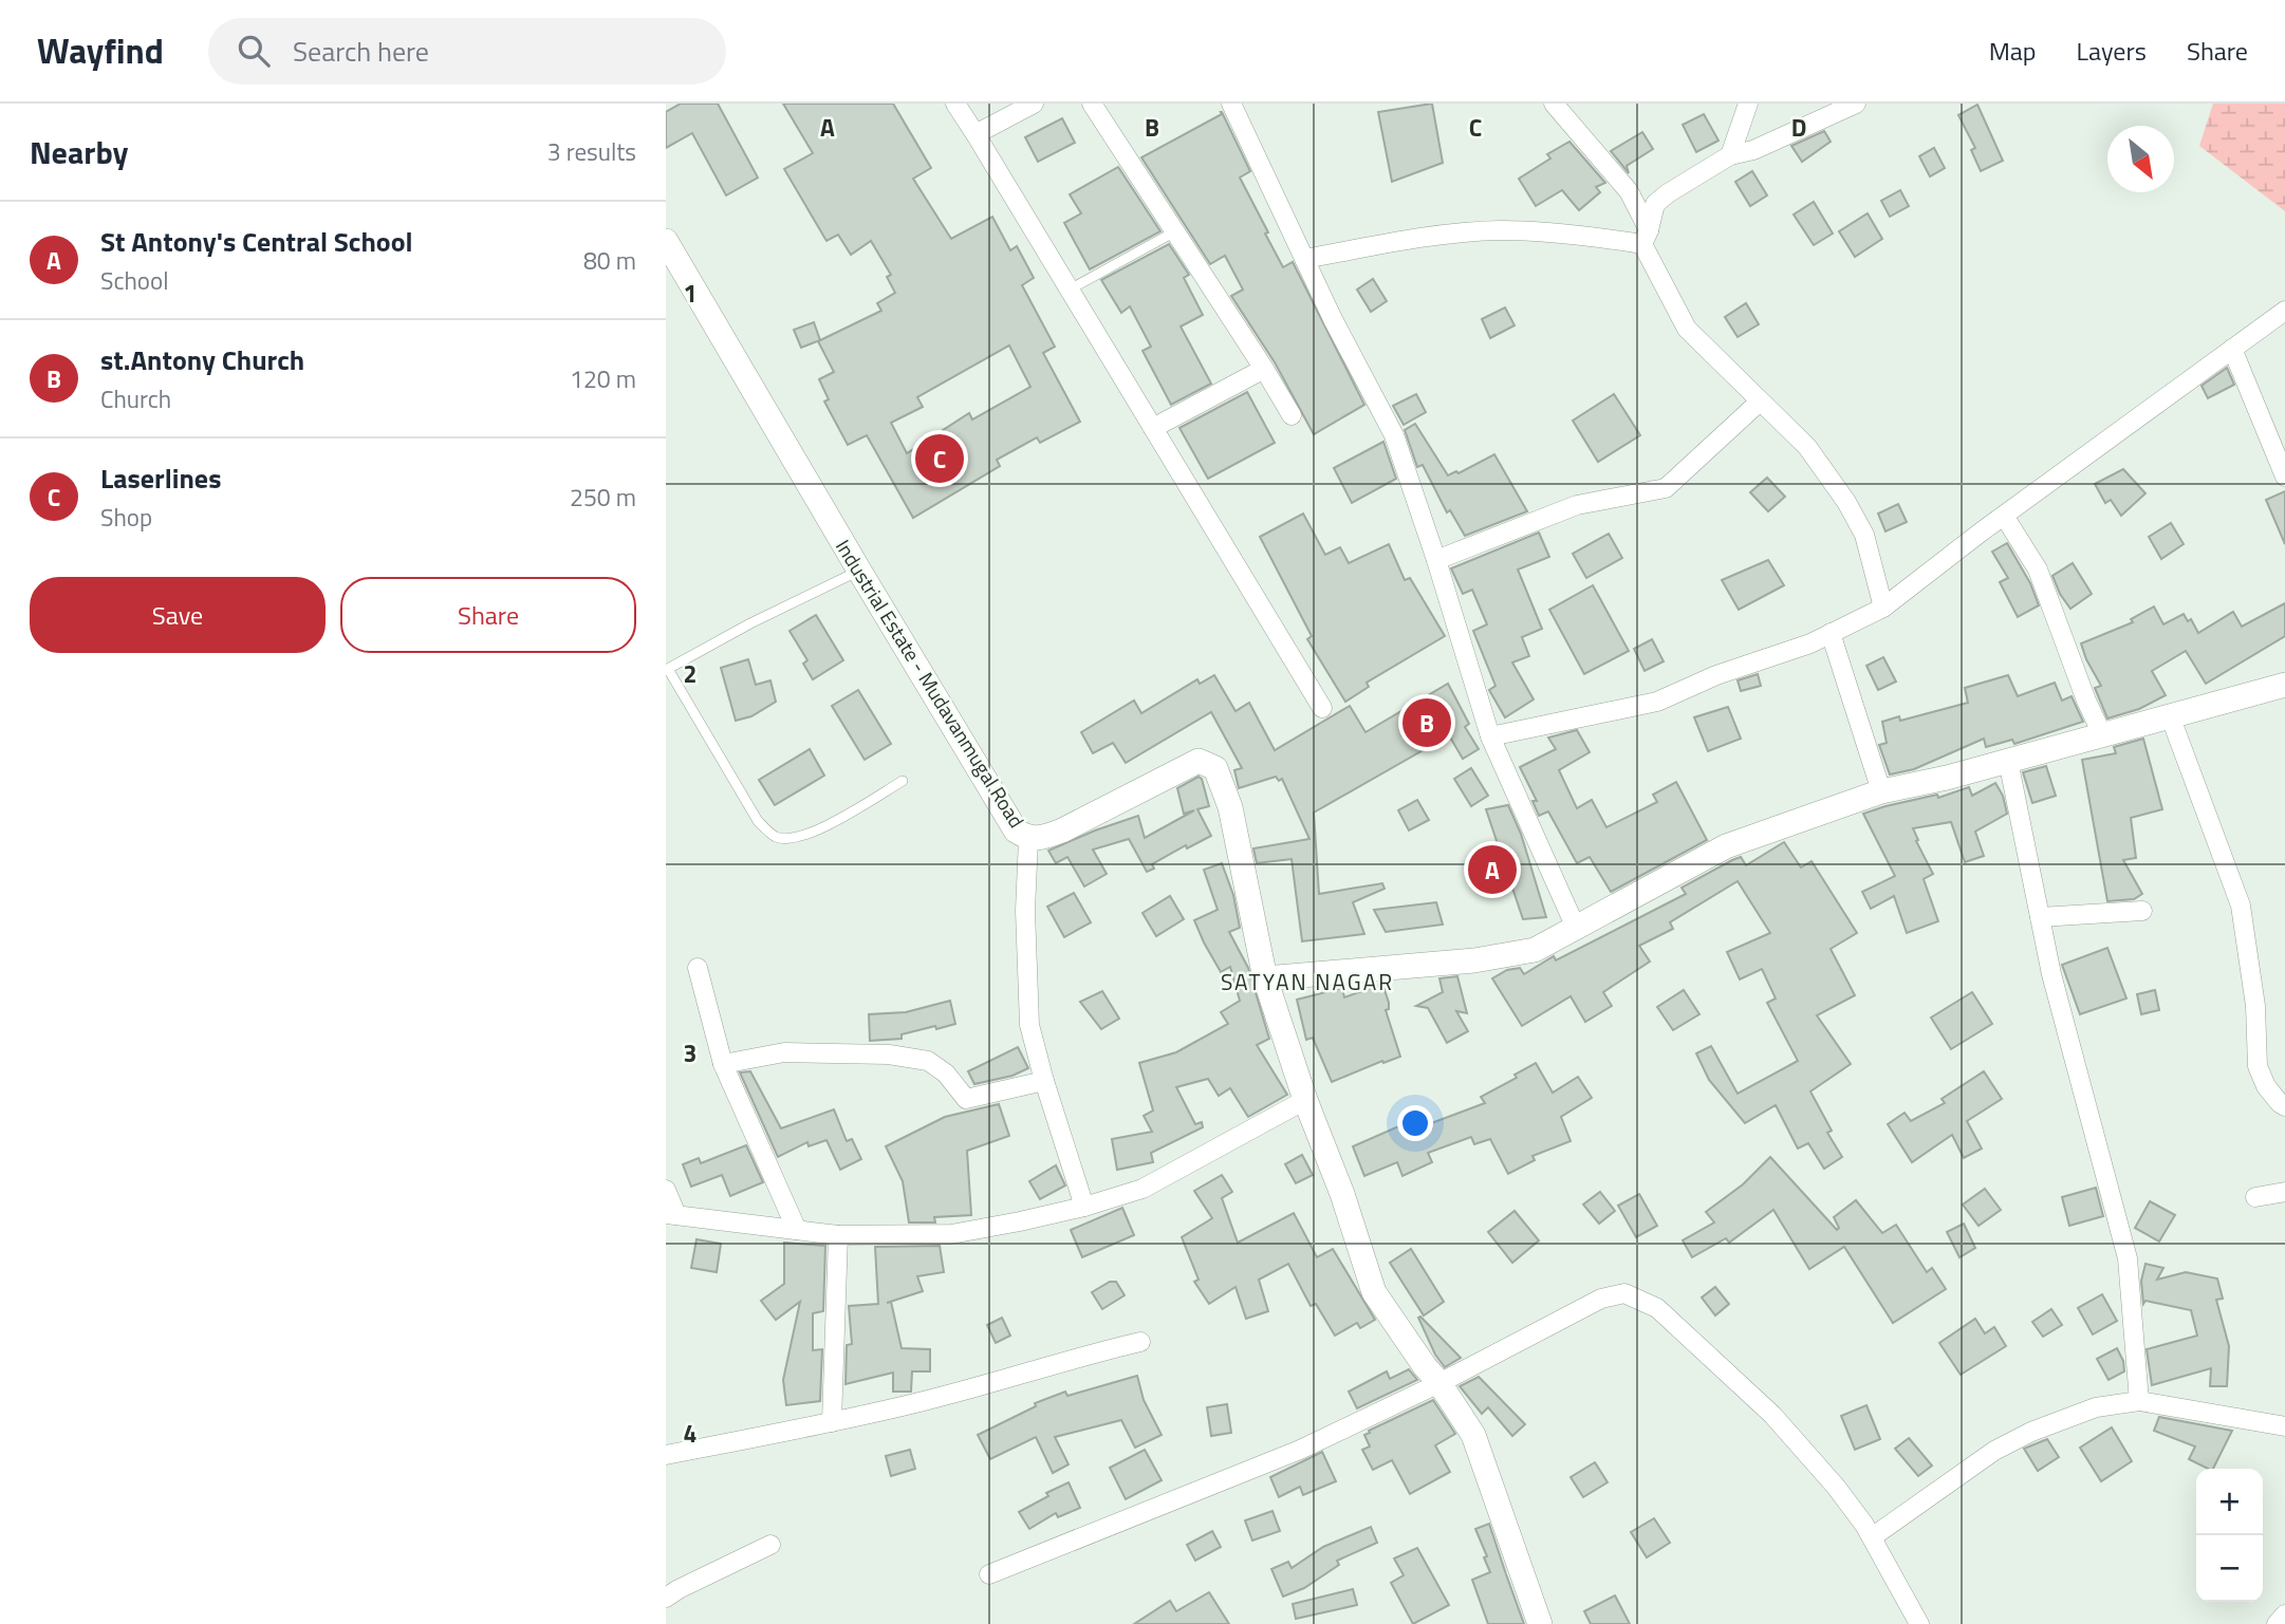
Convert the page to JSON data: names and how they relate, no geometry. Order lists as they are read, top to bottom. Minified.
{"streets":{"street":["Industrial Estate - Mudavanmugal Road"]},"districts":["SATYAN NAGAR"],"north":"bottom right","page":{"header":"Wayfind","search":"Search here","nav":["Map","Layers","Share"],"heading":["Nearby","3 results"],"list":[{"mark":"A","name":"St Antony's Central School","note":"School","value":"80 m"},{"mark":"B","name":"st.Antony Church","note":"Church","value":"120 m"},{"mark":"C","name":"Laserlines","note":"Shop","value":"250 m"}],"pins":["C","B","A"],"buttons":["Save","Share"],"map_buttons":["+","−"]},"grid":{"columns":["A","B","C","D"],"rows":["1","2","3","4"]}}
